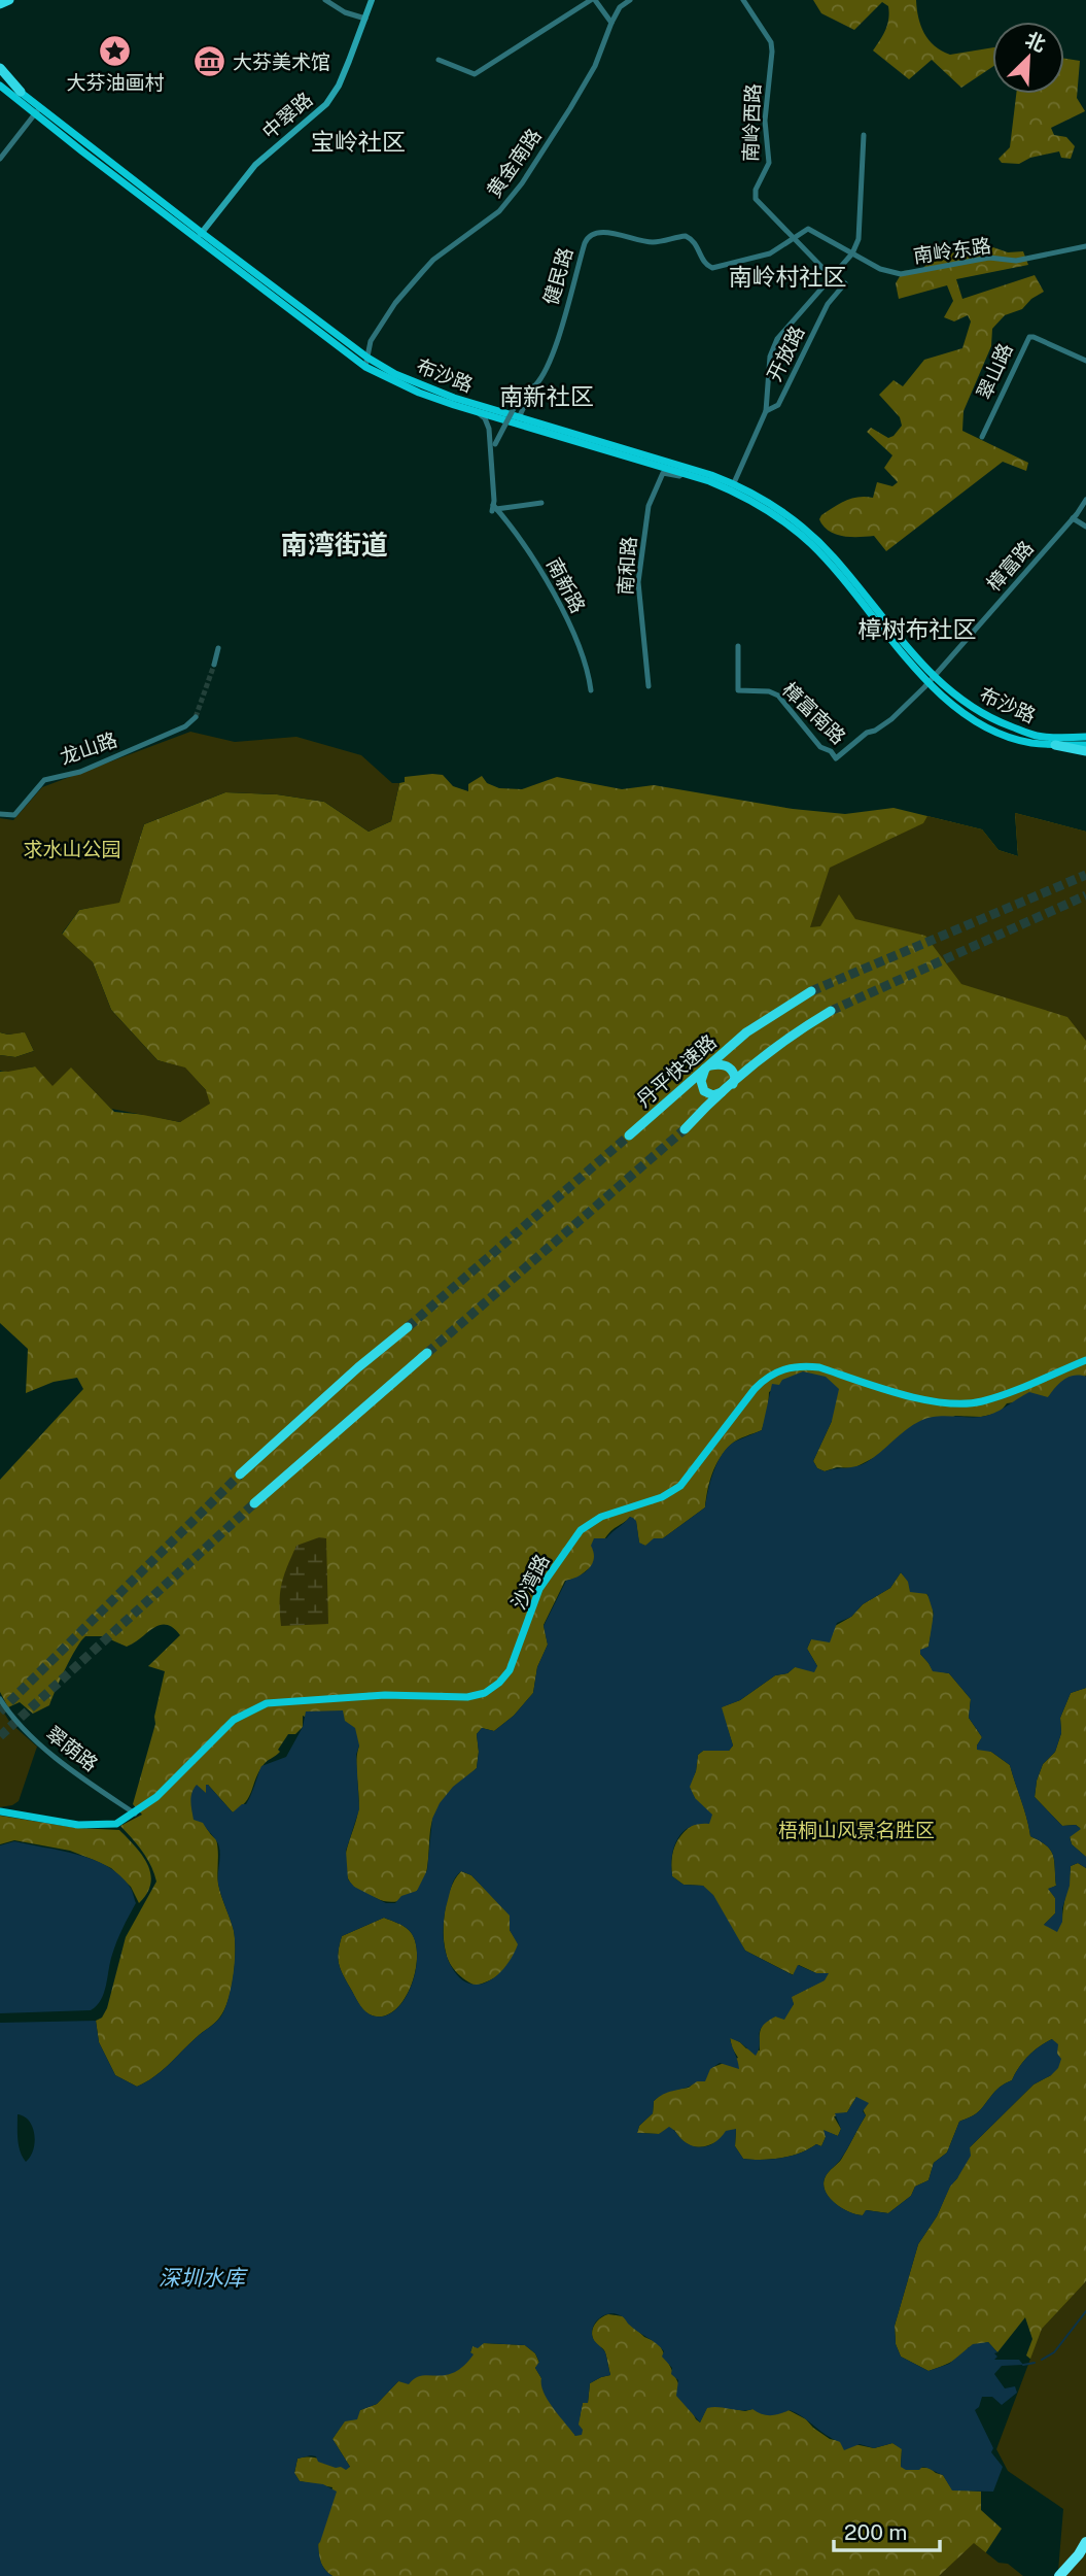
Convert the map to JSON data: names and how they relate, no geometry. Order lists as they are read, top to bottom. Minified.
{"streets":{"highway":["丹平快速路"],"main road":["中翠路","布沙路","沙湾路"],"street":["南岭西路","黄金南路","南岭东路","健民路","开放路","翠山路","南和路","樟富路","南新路","樟富南路","龙山路","翠荫路"]},"crossings":[["中翠路","布沙路"],["南岭西路","南岭东路"],["南岭西路","健民路"],["黄金南路","布沙路"],["南岭东路","健民路"],["开放路","布沙路"],["布沙路","南和路"],["布沙路","樟富路"],["布沙路","樟富南路"],["樟富路","樟富南路"],["沙湾路","翠荫路"]],"districts":["宝岭社区","南岭村社区","南新社区","南湾街道","樟树布社区"],"water":["深圳水库"],"parks":["求水山公园","梧桐山风景名胜区"],"places":{"place":["大芬油画村"],"museum":["大芬美术馆"]},"scale_bar":"200 m","north":"top right"}
